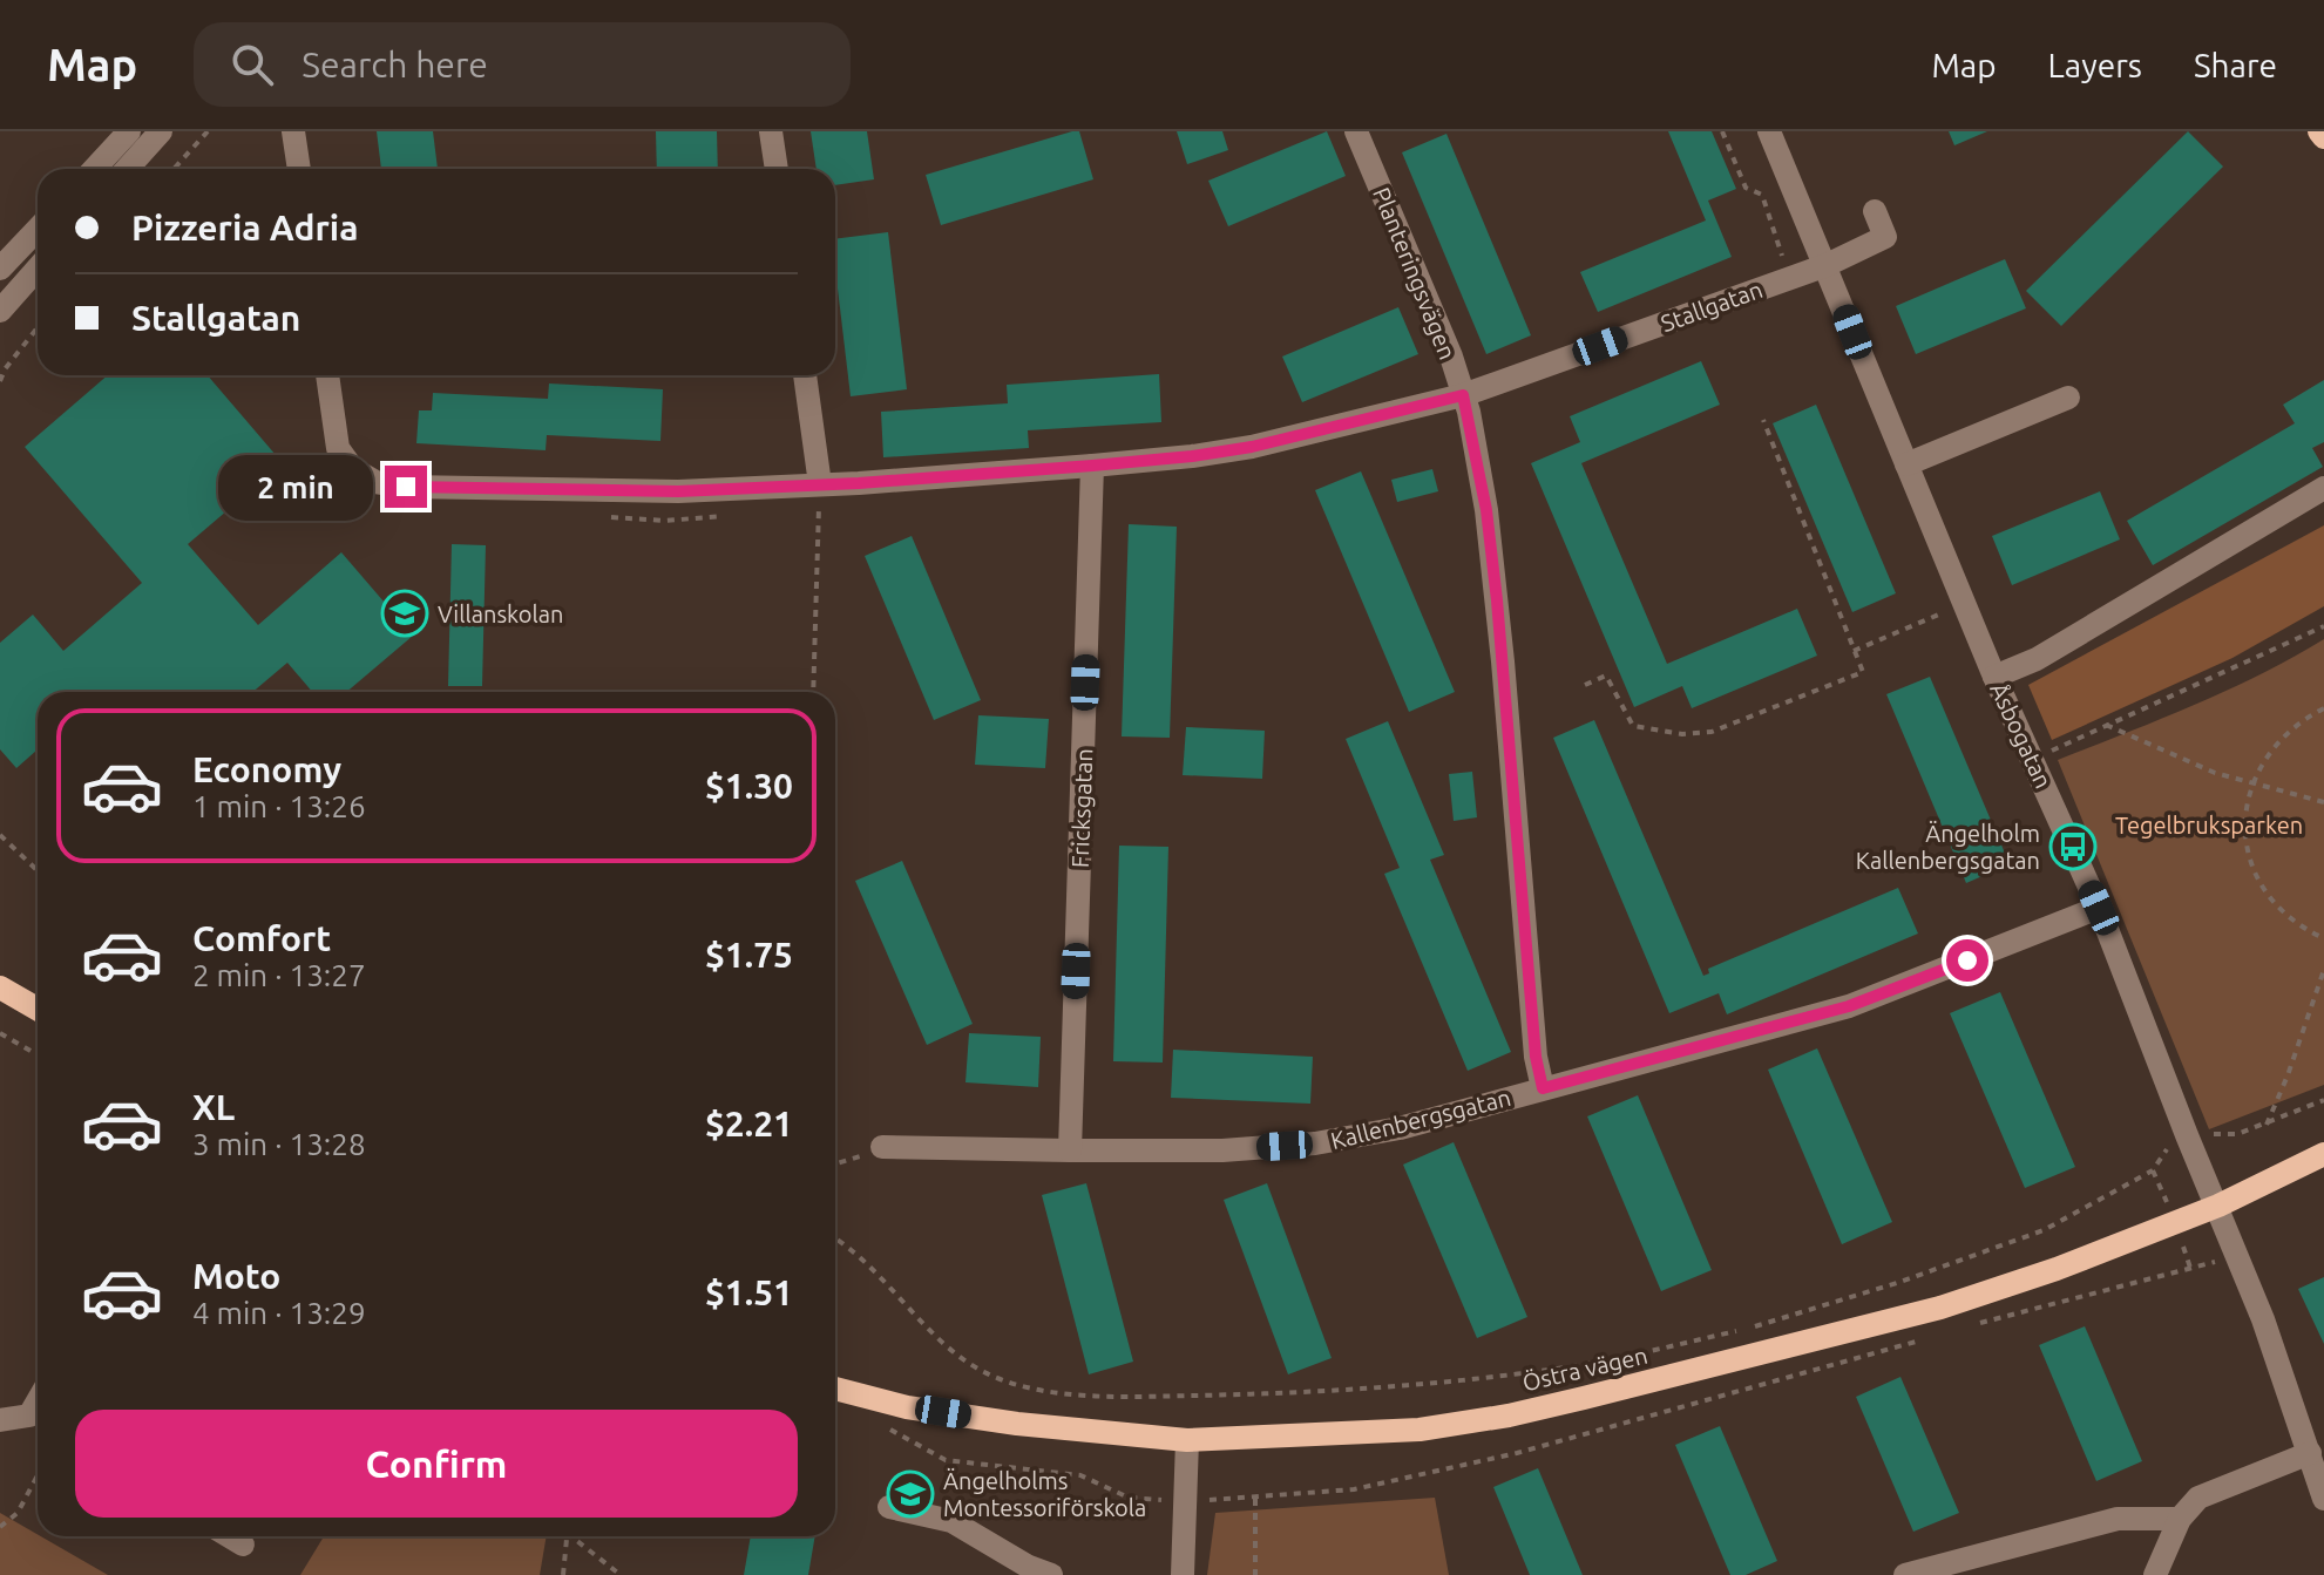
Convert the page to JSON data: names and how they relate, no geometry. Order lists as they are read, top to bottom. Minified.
{"streets":{"main road":["Östra vägen"],"street":["Planteringsvägen","Stallgatan","Åsbogatan","Fricksgatan","Kallenbergsgatan"]},"crossings":[["Planteringsvägen","Stallgatan"],["Planteringsvägen","Kallenbergsgatan"],["Stallgatan","Åsbogatan"],["Stallgatan","Fricksgatan"],["Åsbogatan","Kallenbergsgatan"],["Åsbogatan","Östra vägen"],["Fricksgatan","Kallenbergsgatan"]],"parks":["Tegelbruksparken"],"places":{"school or university":["Villanskolan","Ängelholms Montessoriförskola"],"bus stop":["Ängelholm Kallenbergsgatan"]},"page":{"header":"Map","search":"Search here","nav":["Map","Layers","Share"],"banner":["Pizzeria Adria","Stallgatan"],"bubble":"2 min","list":[{"name":"Economy","note":"1 min · 13:26","value":"$1.30"},{"name":"Comfort","note":"2 min · 13:27","value":"$1.75"},{"name":"XL","note":"3 min · 13:28","value":"$2.21"},{"name":"Moto","note":"4 min · 13:29","value":"$1.51"}],"buttons":"Confirm"}}
